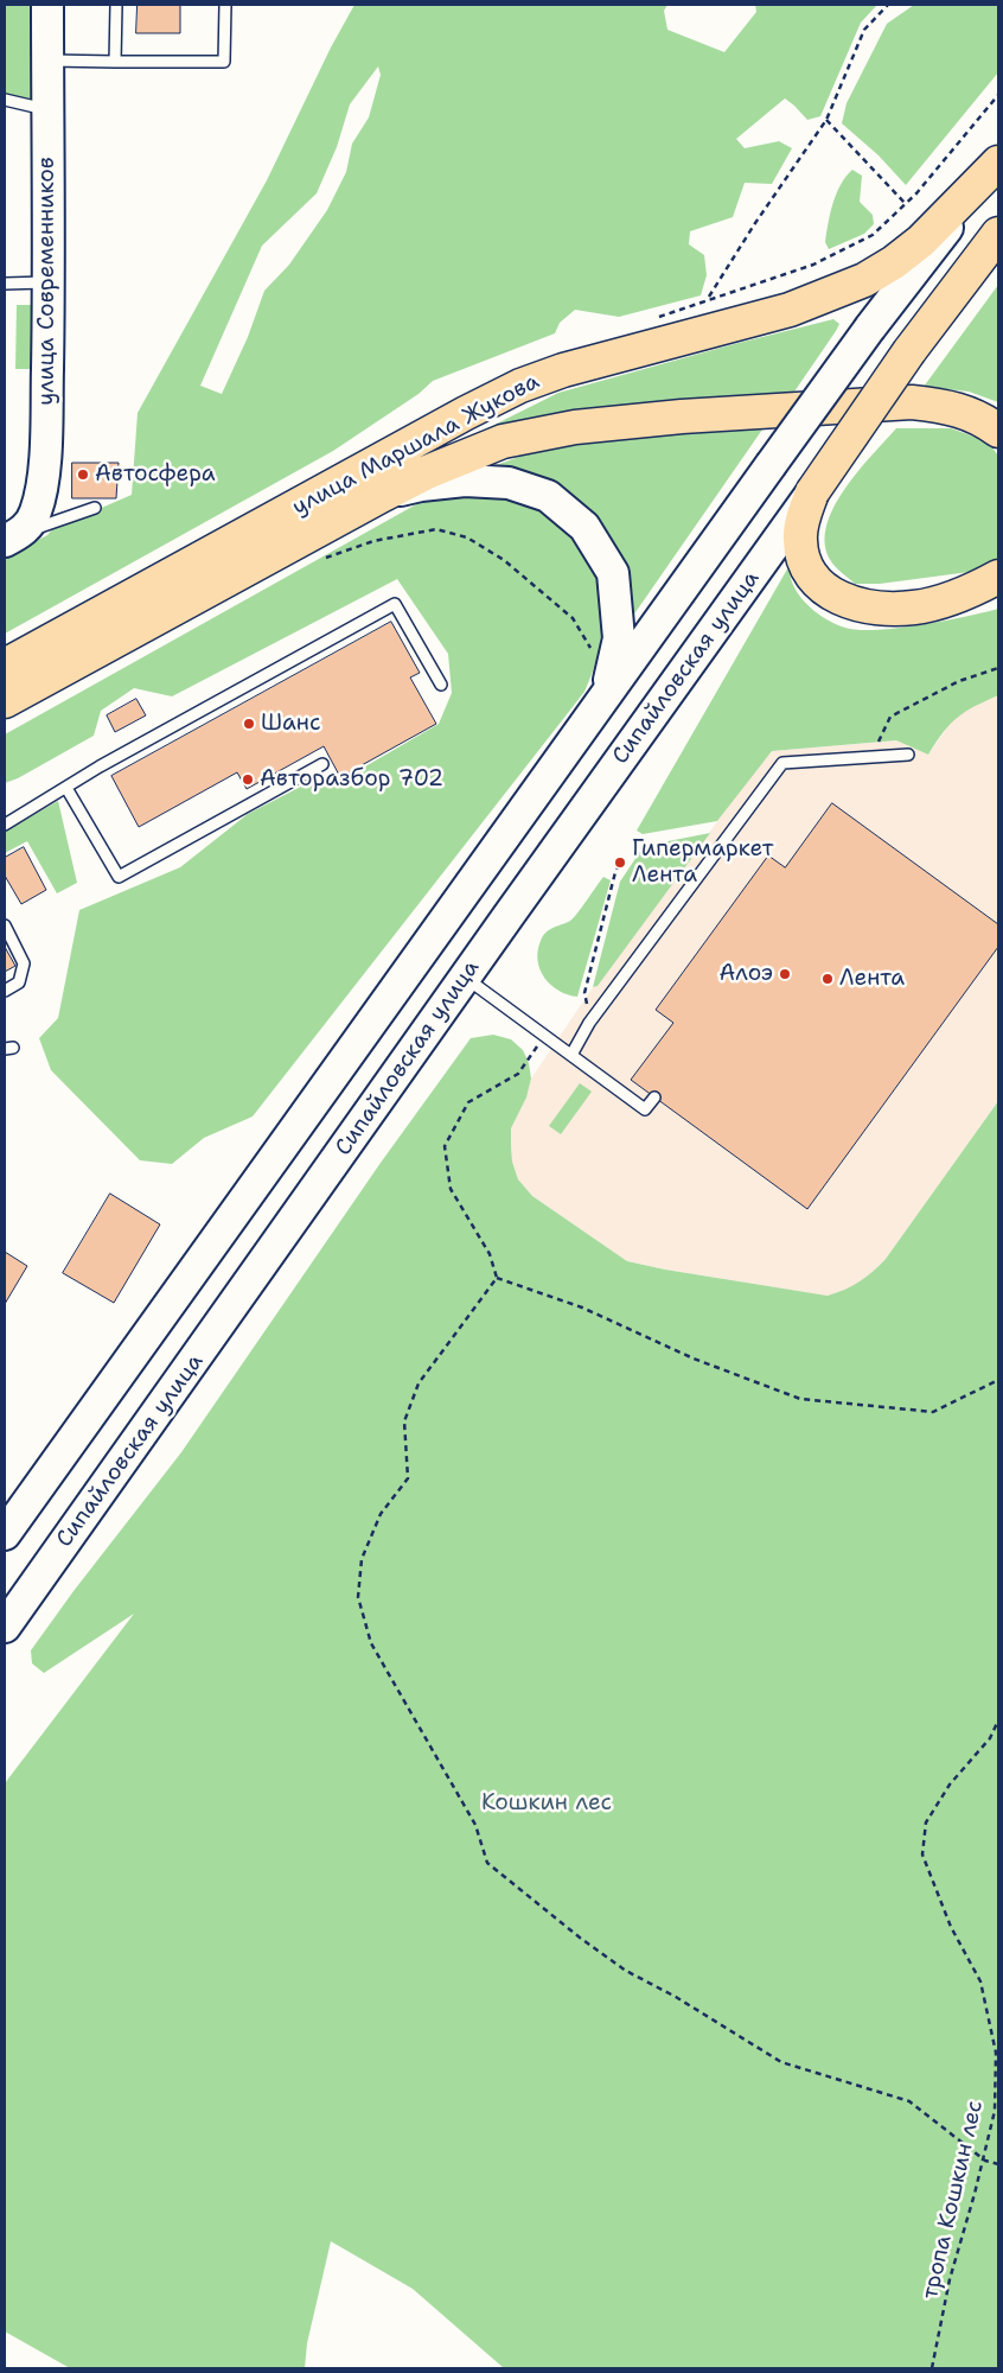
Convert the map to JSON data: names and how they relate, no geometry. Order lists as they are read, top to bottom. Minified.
{"streets":{"main road":["улица Современников","улица Маршала Жукова","Сипайловская улица"],"path":["тропа Кошкин лес"]},"parks":["Кошкин лес"],"places":["Автосфера","Шанс","Авторазбор 702","Гипермаркет Лента","Алоэ","Лента"]}
